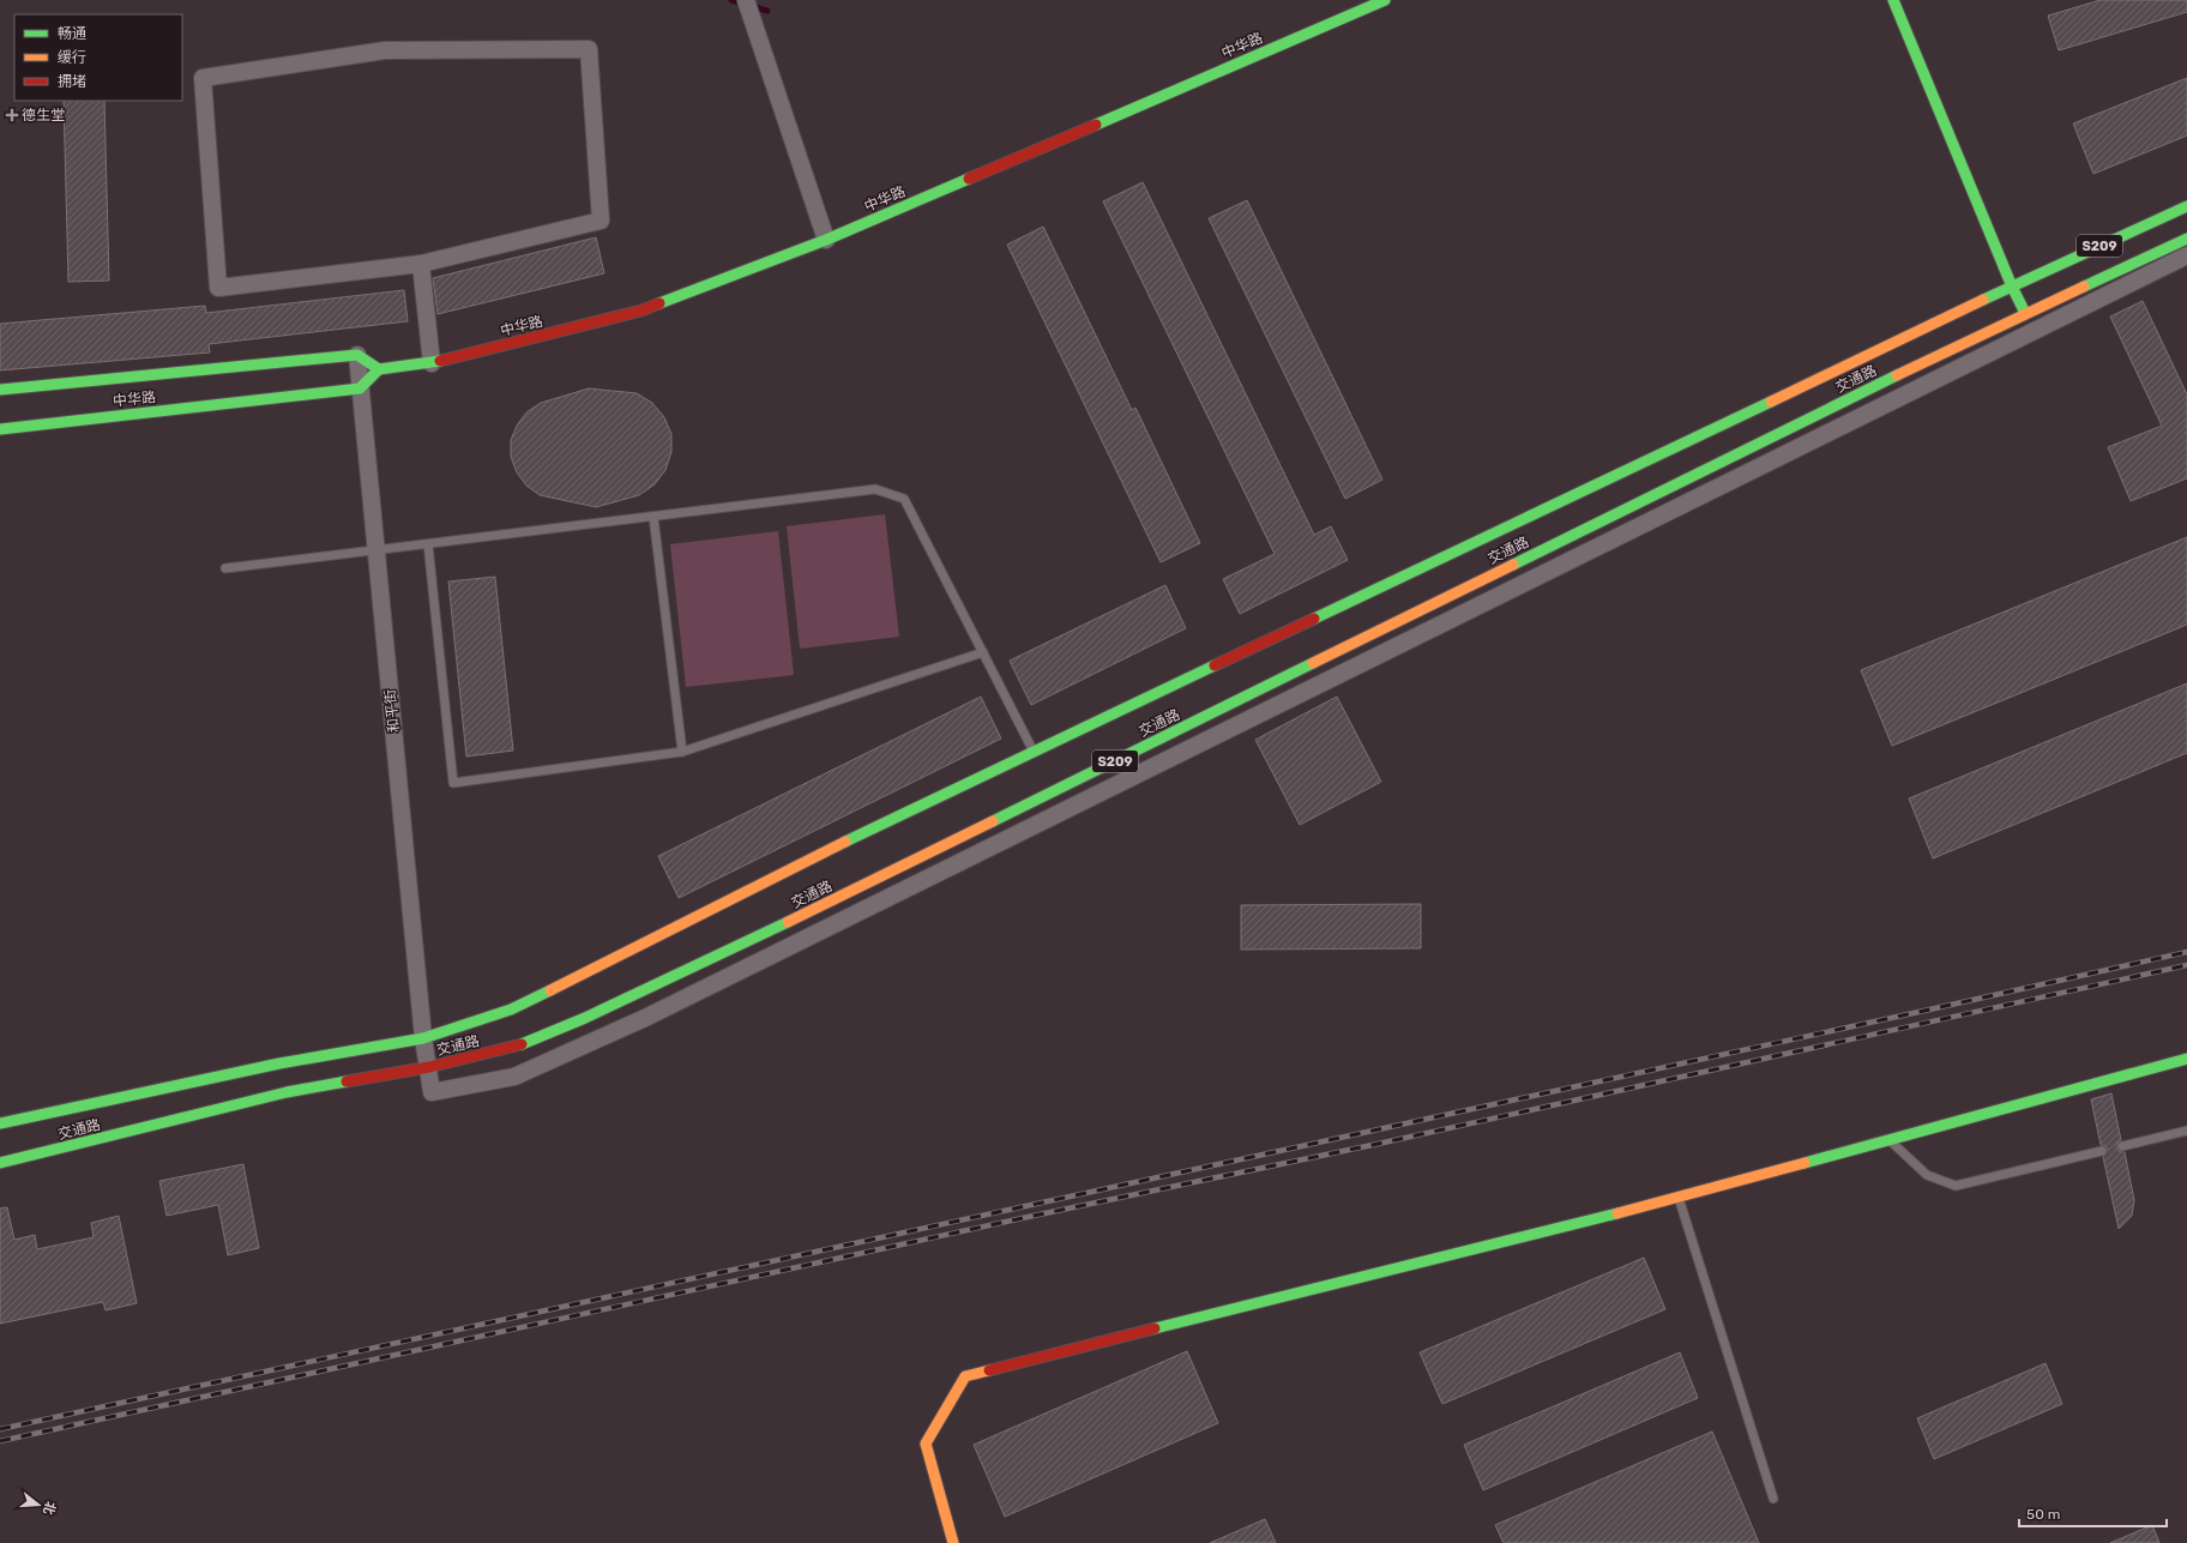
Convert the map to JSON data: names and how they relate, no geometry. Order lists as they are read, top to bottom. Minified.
{"streets":{"main road":["中华路","S209","交通路"],"street":["和平街"]},"crossings":[["中华路","和平街"],["交通路","和平街"]],"places":{"health":["德生堂"]},"legend":["畅通","缓行","拥堵"],"scale_bar":"50 m","north":"right"}
